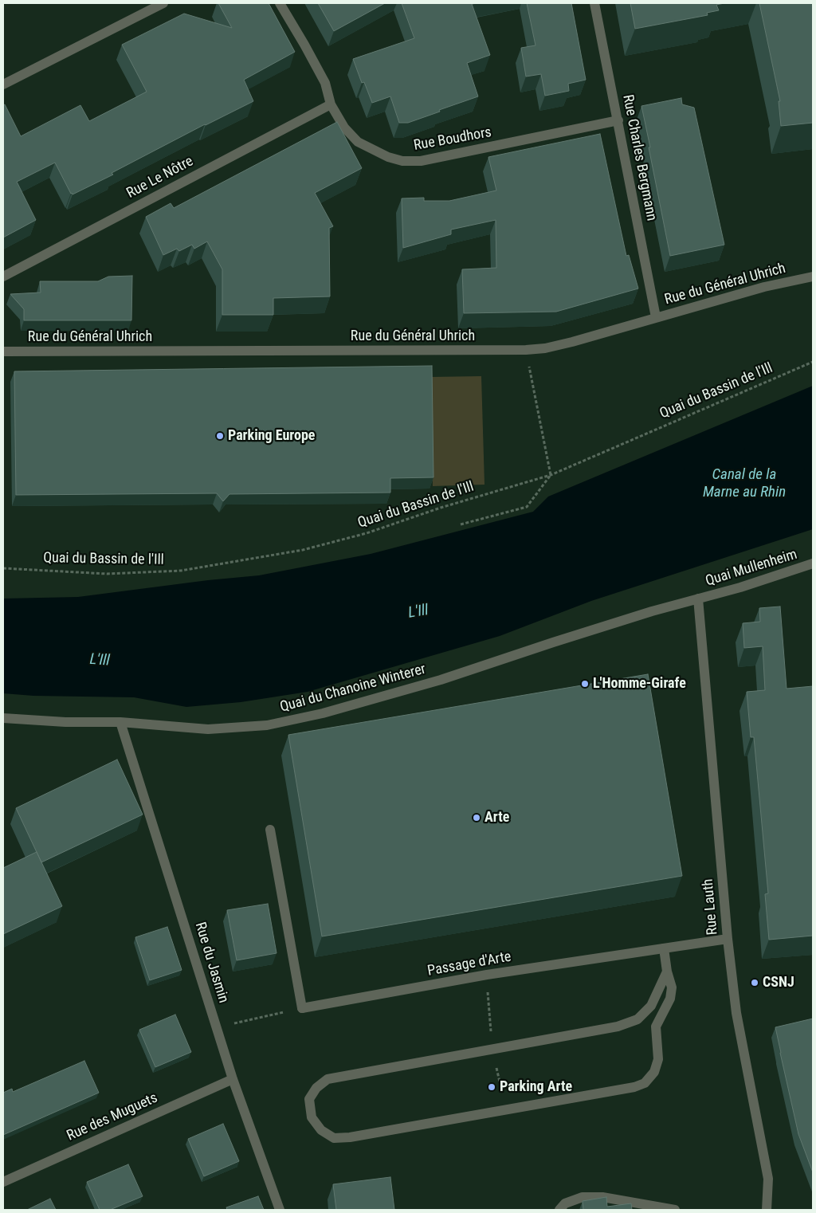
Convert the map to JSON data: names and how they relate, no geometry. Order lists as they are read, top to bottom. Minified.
{"streets":{"street":["Rue Boudhors","Rue Charles Bergmann","Rue Le Nôtre","Rue du Général Uhrich","Quai Mullenheim","Quai du Chanoine Winterer","Rue Lauth","Rue du Jasmin","Passage d'Arte","Rue des Muguets"],"path":["Quai du Bassin de l'Ill"]},"crossings":[["Rue Boudhors","Rue Charles Bergmann"],["Rue Boudhors","Rue Le Nôtre"],["Rue Charles Bergmann","Rue du Général Uhrich"],["Quai Mullenheim","Quai du Chanoine Winterer"],["Quai Mullenheim","Rue Lauth"],["Quai du Chanoine Winterer","Rue Lauth"],["Quai du Chanoine Winterer","Rue du Jasmin"],["Rue Lauth","Passage d'Arte"],["Rue du Jasmin","Rue des Muguets"]],"water":["Canal de la Marne au Rhin","L'Ill"],"places":["Parking Europe","L'Homme-Girafe","Arte","CSNJ","Parking Arte"]}
